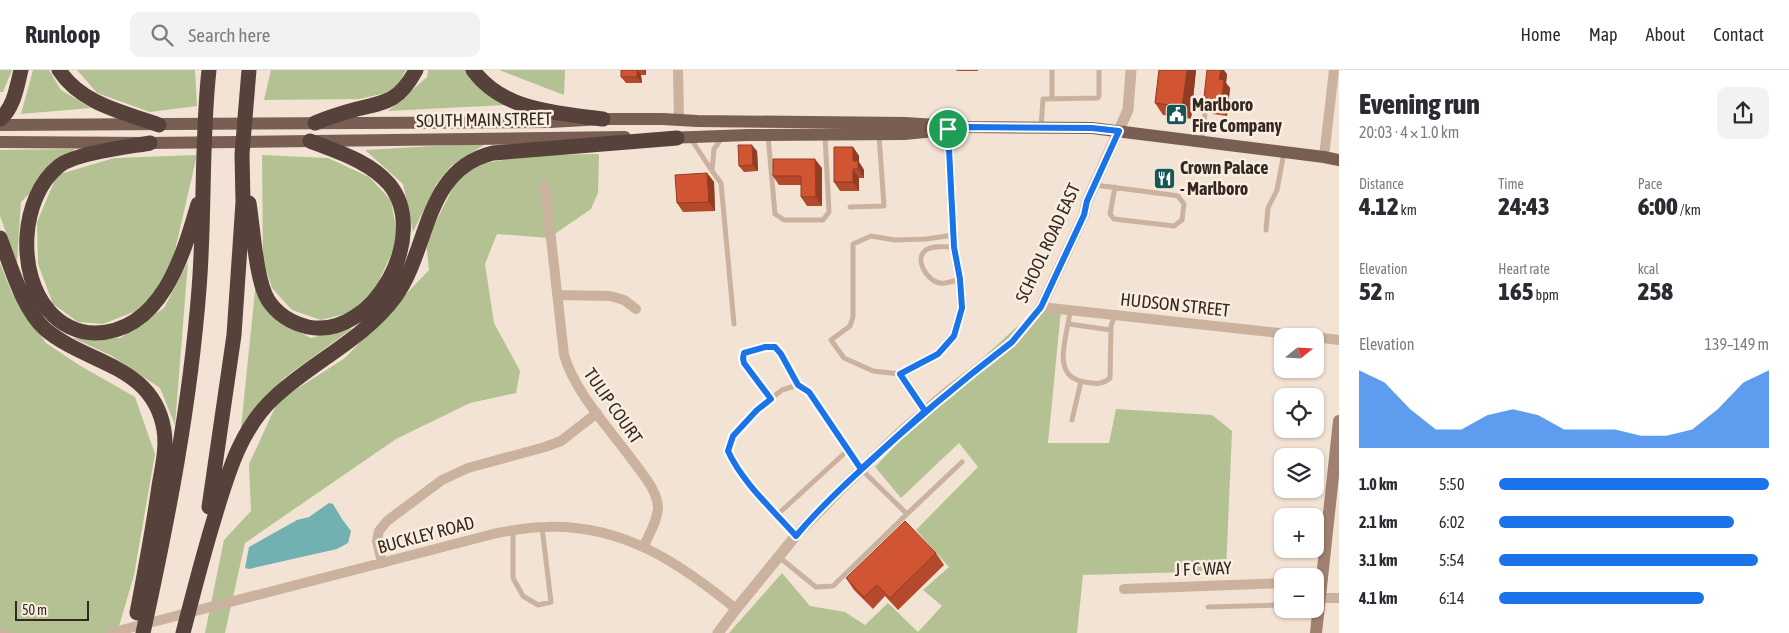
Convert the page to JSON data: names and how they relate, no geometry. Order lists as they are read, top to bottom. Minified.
{"streets":{"main road":["SOUTH MAIN STREET"],"street":["SCHOOL ROAD EAST","HUDSON STREET","TULIP COURT","BUCKLEY ROAD","J F C WAY"]},"crossings":[["SOUTH MAIN STREET","SCHOOL ROAD EAST"],["SCHOOL ROAD EAST","HUDSON STREET"],["SCHOOL ROAD EAST","BUCKLEY ROAD"],["TULIP COURT","BUCKLEY ROAD"]],"places":{"public building":["Marlboro Fire Company"],"restaurant":["Crown Palace - Marlboro"]},"scale_bar":"50 m","north":"right","page":{"header":"Runloop","search":"Search here","nav":["Home","Map","About","Contact"],"heading":["Evening run","20:03 · 4 × 1.0 km"],"stats":[["Distance","4.12 km"],["Time","24:43"],["Pace","6:00 /km"],["Elevation","52 m"],["Heart rate","165 bpm"],["kcal","258"]],"chart":["Elevation","139–149 m"],"map_buttons":["+","−"],"list":[{"name":"1.0 km","note":"5:50"},{"name":"2.1 km","note":"6:02"},{"name":"3.1 km","note":"5:54"},{"name":"4.1 km","note":"6:14"}],"scale":"50 m"}}
